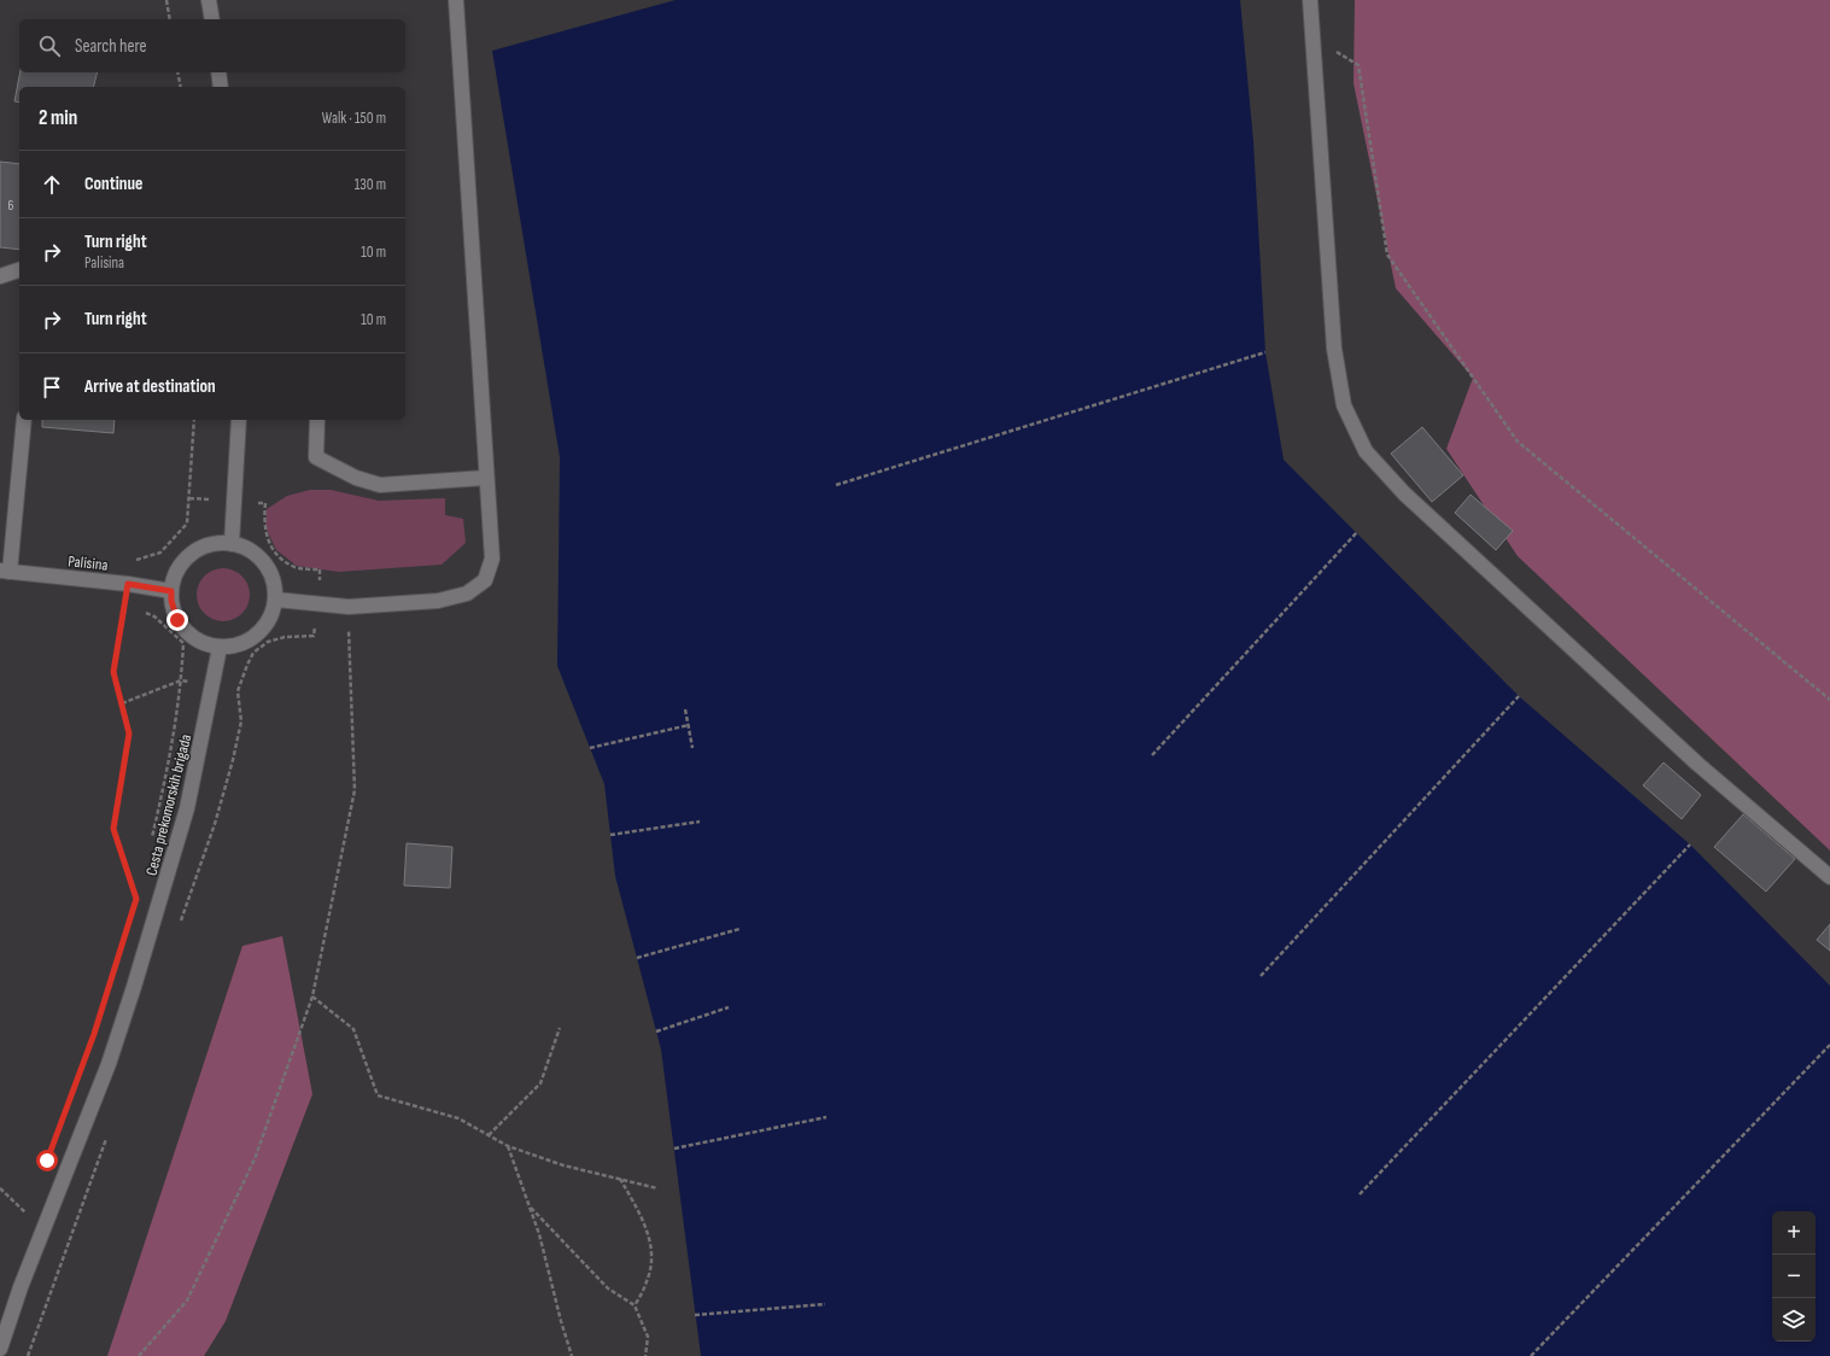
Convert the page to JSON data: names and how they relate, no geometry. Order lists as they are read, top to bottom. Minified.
{"streets":{"street":["Palisina","Cesta prekomorskih brigada"]},"crossings":[["Palisina","Cesta prekomorskih brigada"]],"house_numbers":["6"],"page":{"search":"Search here","heading":["2 min","Walk · 150 m"],"list":[["Continue","130 m"],["Turn right","Palisina","10 m"],["Turn right","10 m"],"Arrive at destination"],"map_buttons":["+","−"]}}
